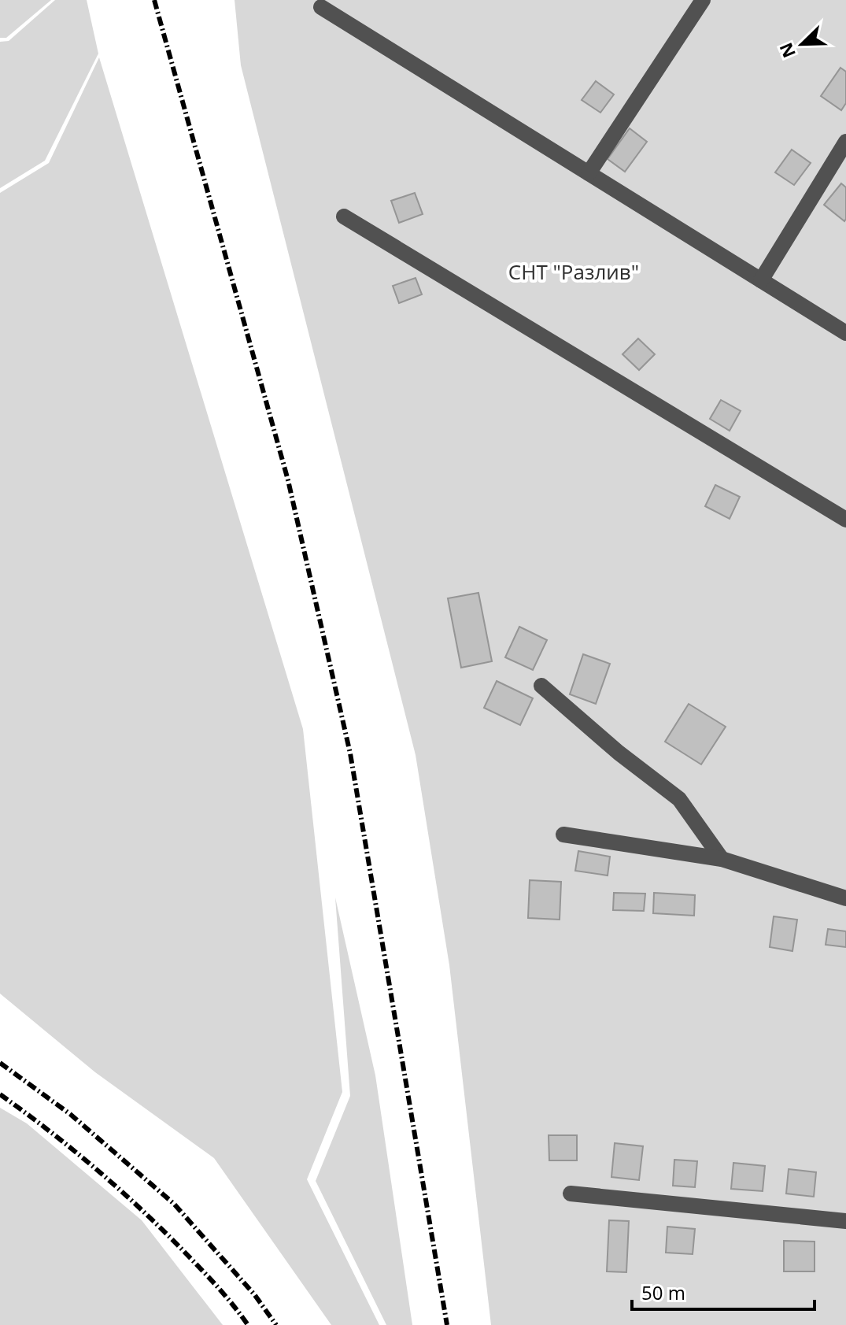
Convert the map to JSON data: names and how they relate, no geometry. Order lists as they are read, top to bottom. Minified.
{"parks":["СНТ \"Разлив\""],"scale_bar":"50 m","north":"bottom left"}
